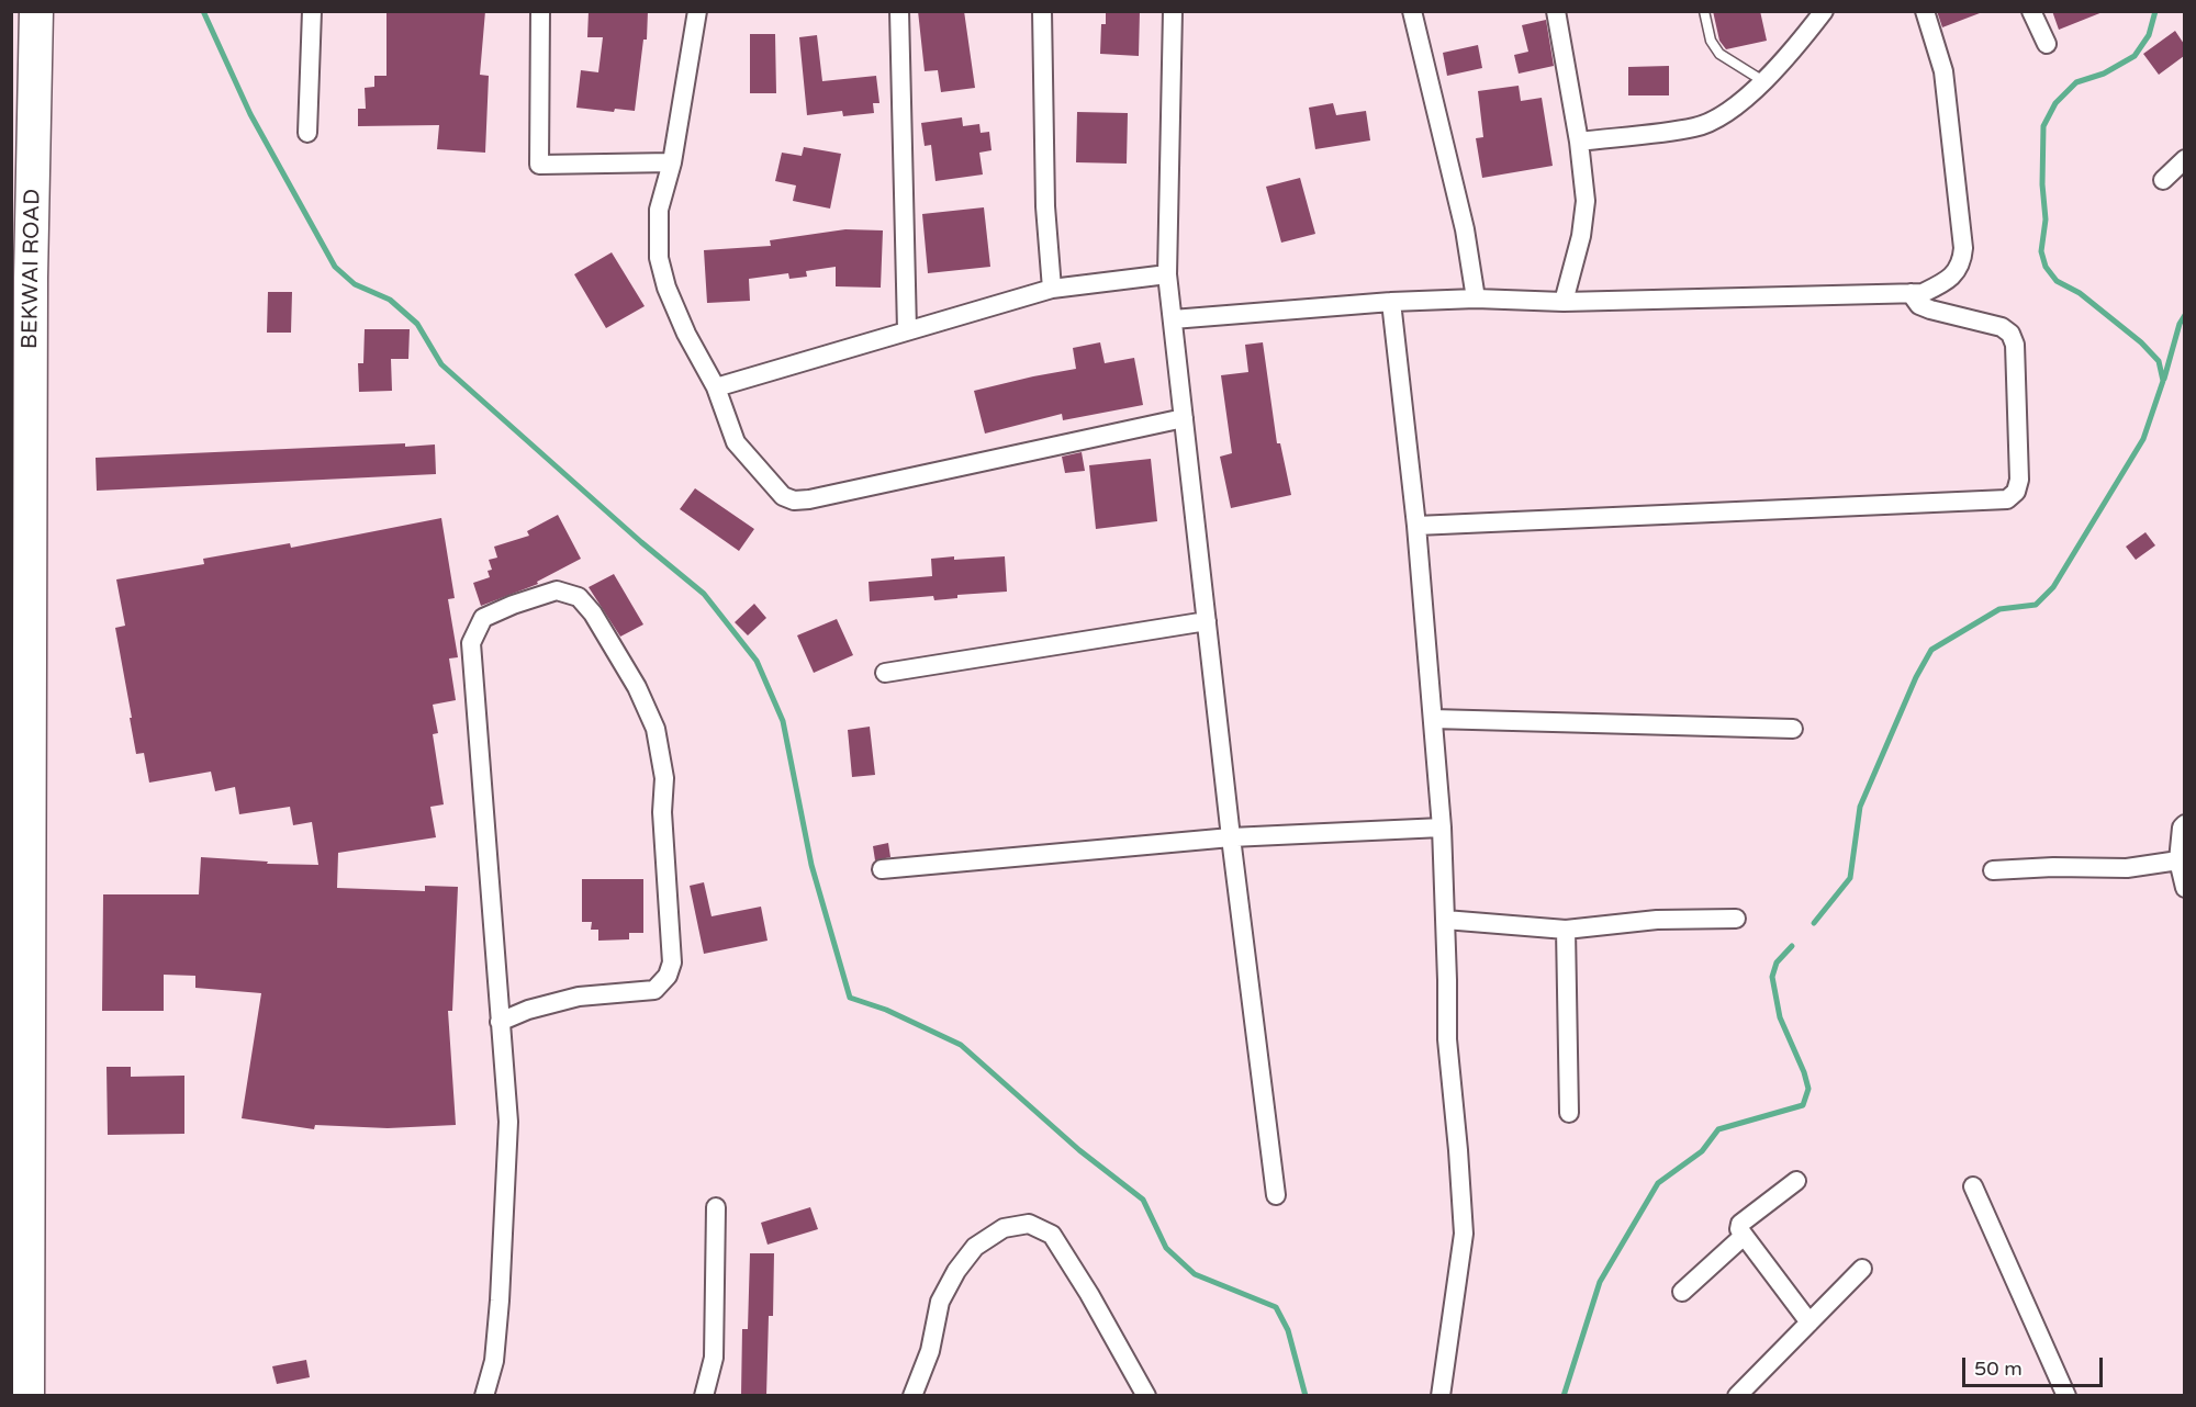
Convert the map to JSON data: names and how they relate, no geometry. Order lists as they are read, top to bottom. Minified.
{"streets":{"highway":["BEKWAI ROAD"]},"scale_bar":"50 m"}
